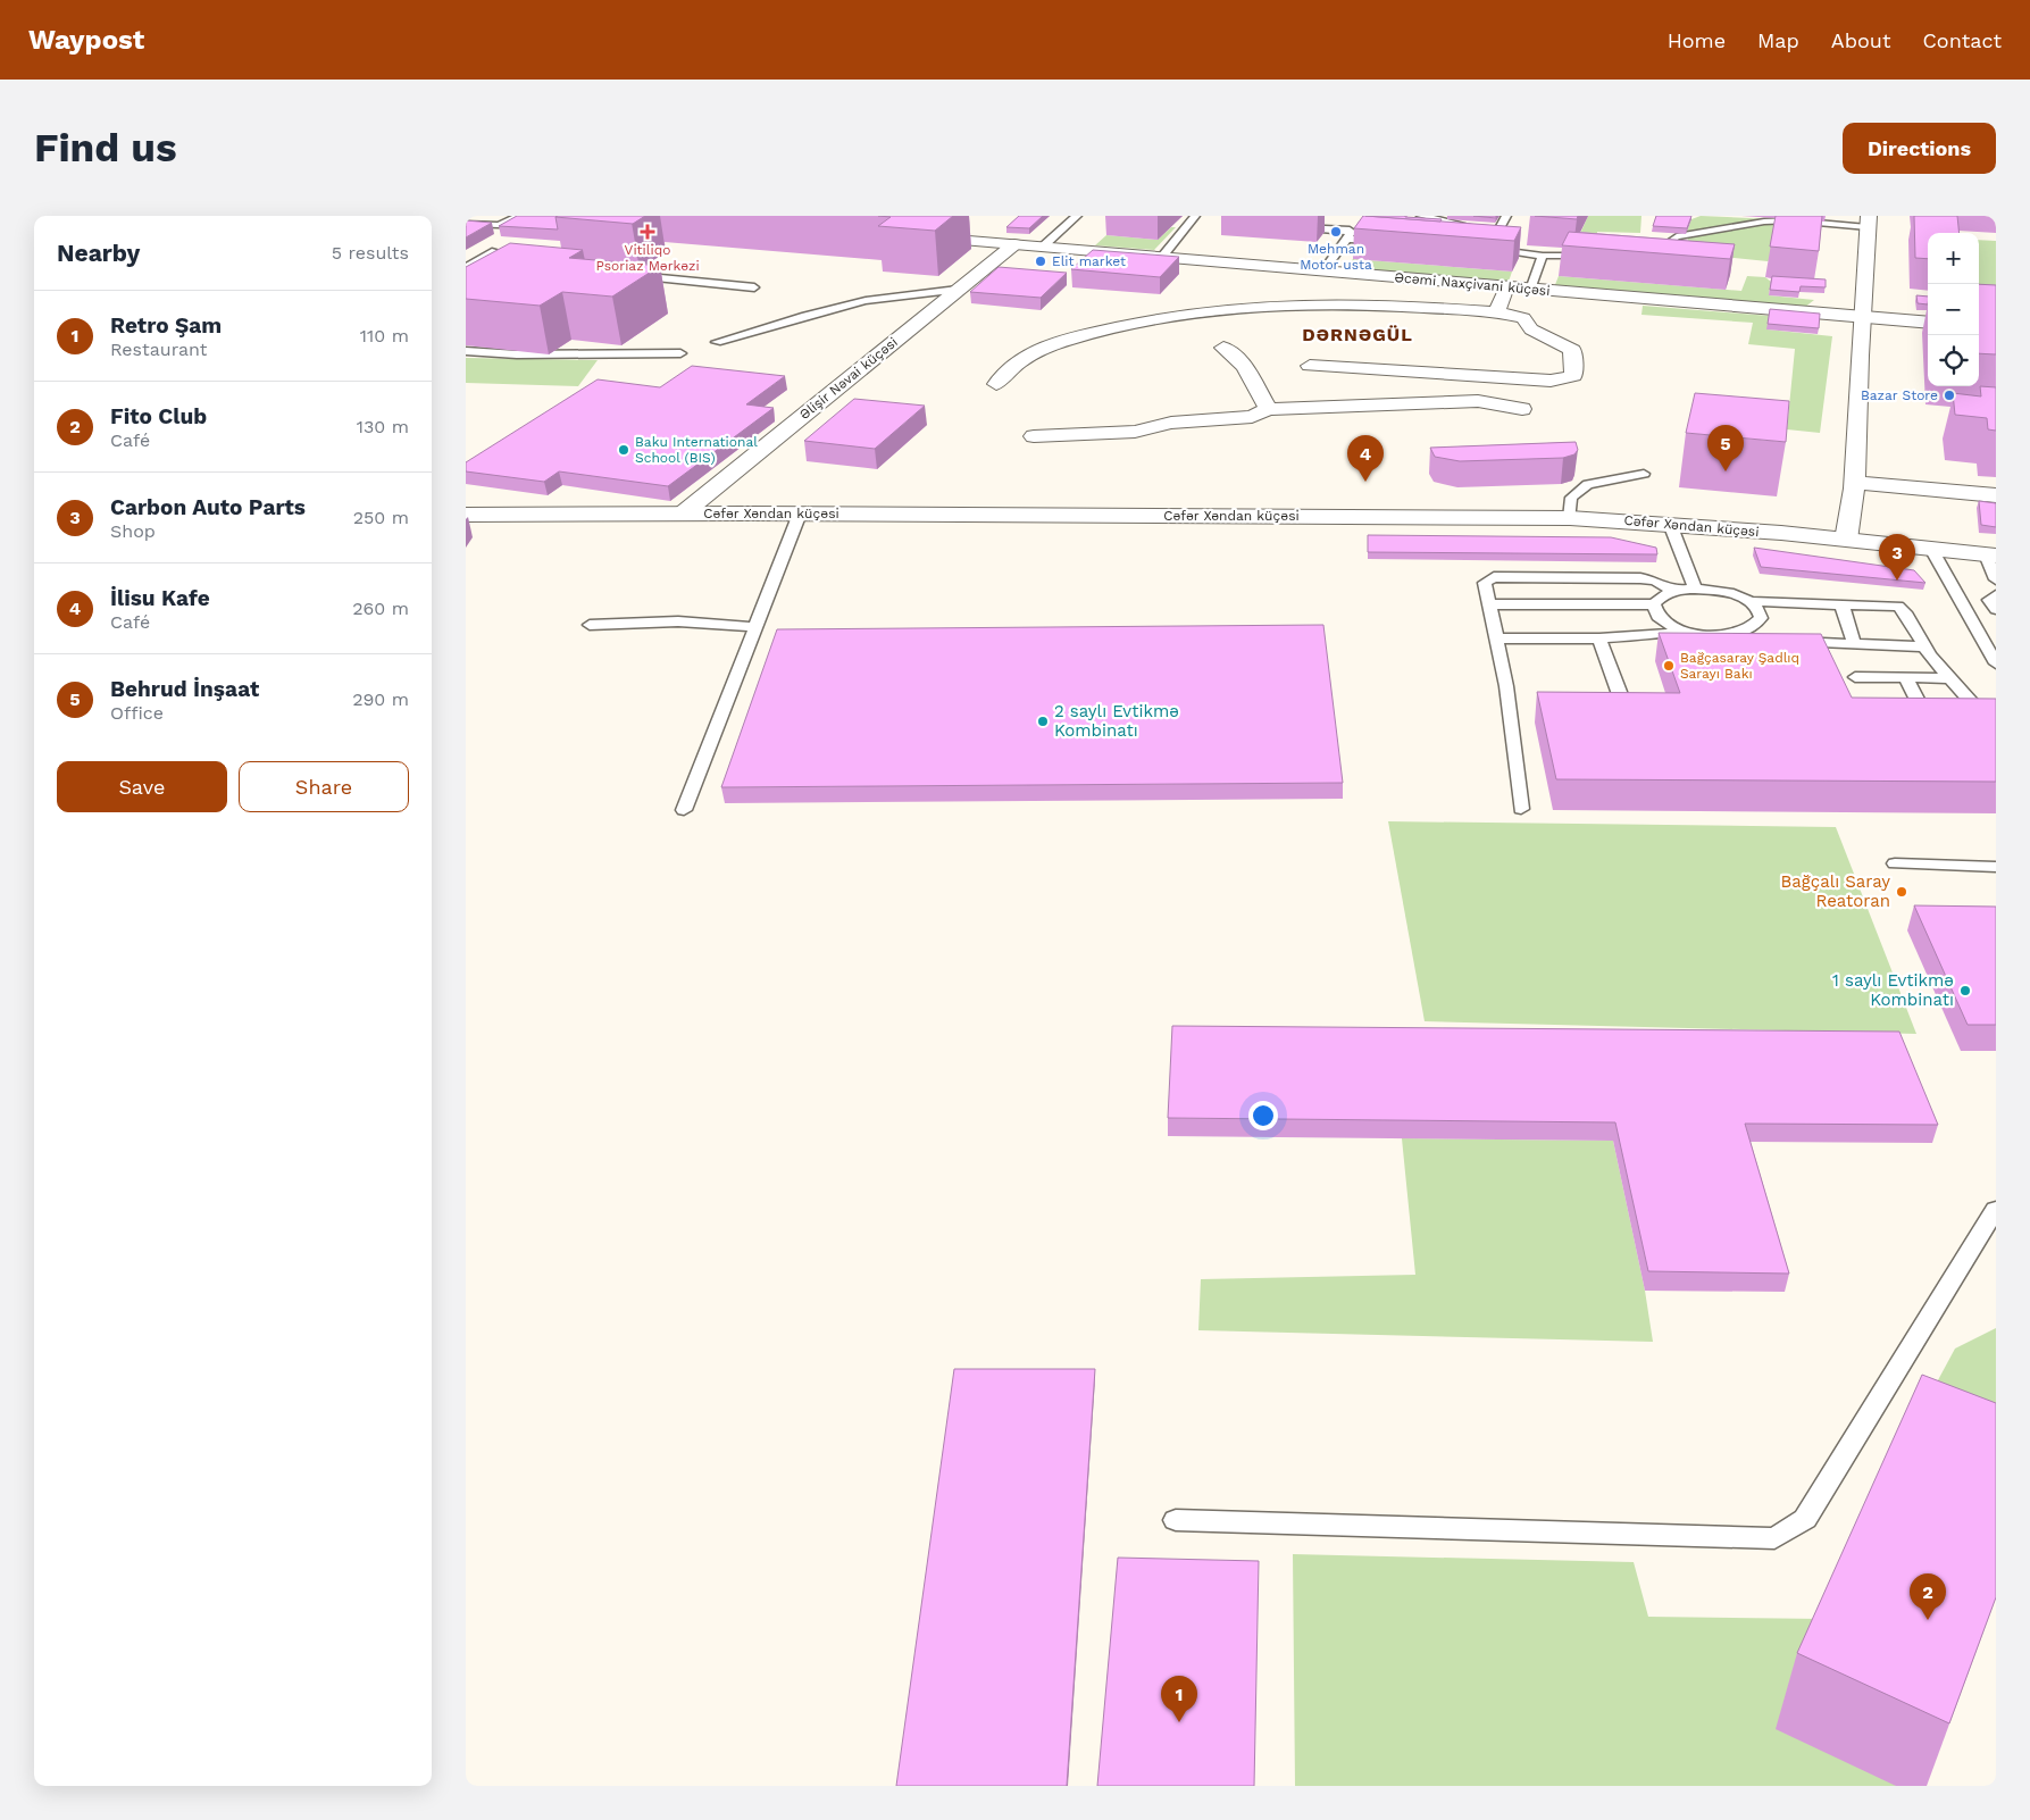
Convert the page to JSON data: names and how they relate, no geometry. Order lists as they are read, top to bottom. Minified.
{"streets":{"street":["Əcəmi Naxçivani küçəsi","Əlişir Nəvai küçəsi","Cəfər Xəndan küçəsi"]},"crossings":[["Əcəmi Naxçivani küçəsi","Əlişir Nəvai küçəsi"],["Əlişir Nəvai küçəsi","Cəfər Xəndan küçəsi"]],"districts":["DƏRNƏGÜL"],"places":{"health":["Vitiliqo Psoriaz Mərkəzi"],"other":["Mehman Motor usta","Elit market","Bazar Store","Baku International School (BIS)","Bağçasaray Şadlıq Sarayı Bakı","2 saylı Evtikmə Kombinatı","Bağçalı Saray Reatoran","1 saylı Evtikmə Kombinatı"]},"page":{"header":"Waypost","nav":["Home","Map","About","Contact"],"buttons":["Directions",["Save","Share"]],"title":"Find us","heading":["Nearby","5 results"],"map_buttons":["+","−"],"list":[{"mark":"1","name":"Retro Şam","note":"Restaurant","value":"110 m"},{"mark":"2","name":"Fito Club","note":"Café","value":"130 m"},{"mark":"3","name":"Carbon Auto Parts","note":"Shop","value":"250 m"},{"mark":"4","name":"İlisu Kafe","note":"Café","value":"260 m"},{"mark":"5","name":"Behrud İnşaat","note":"Office","value":"290 m"}],"pins":["5","4","3","2","1"]}}
